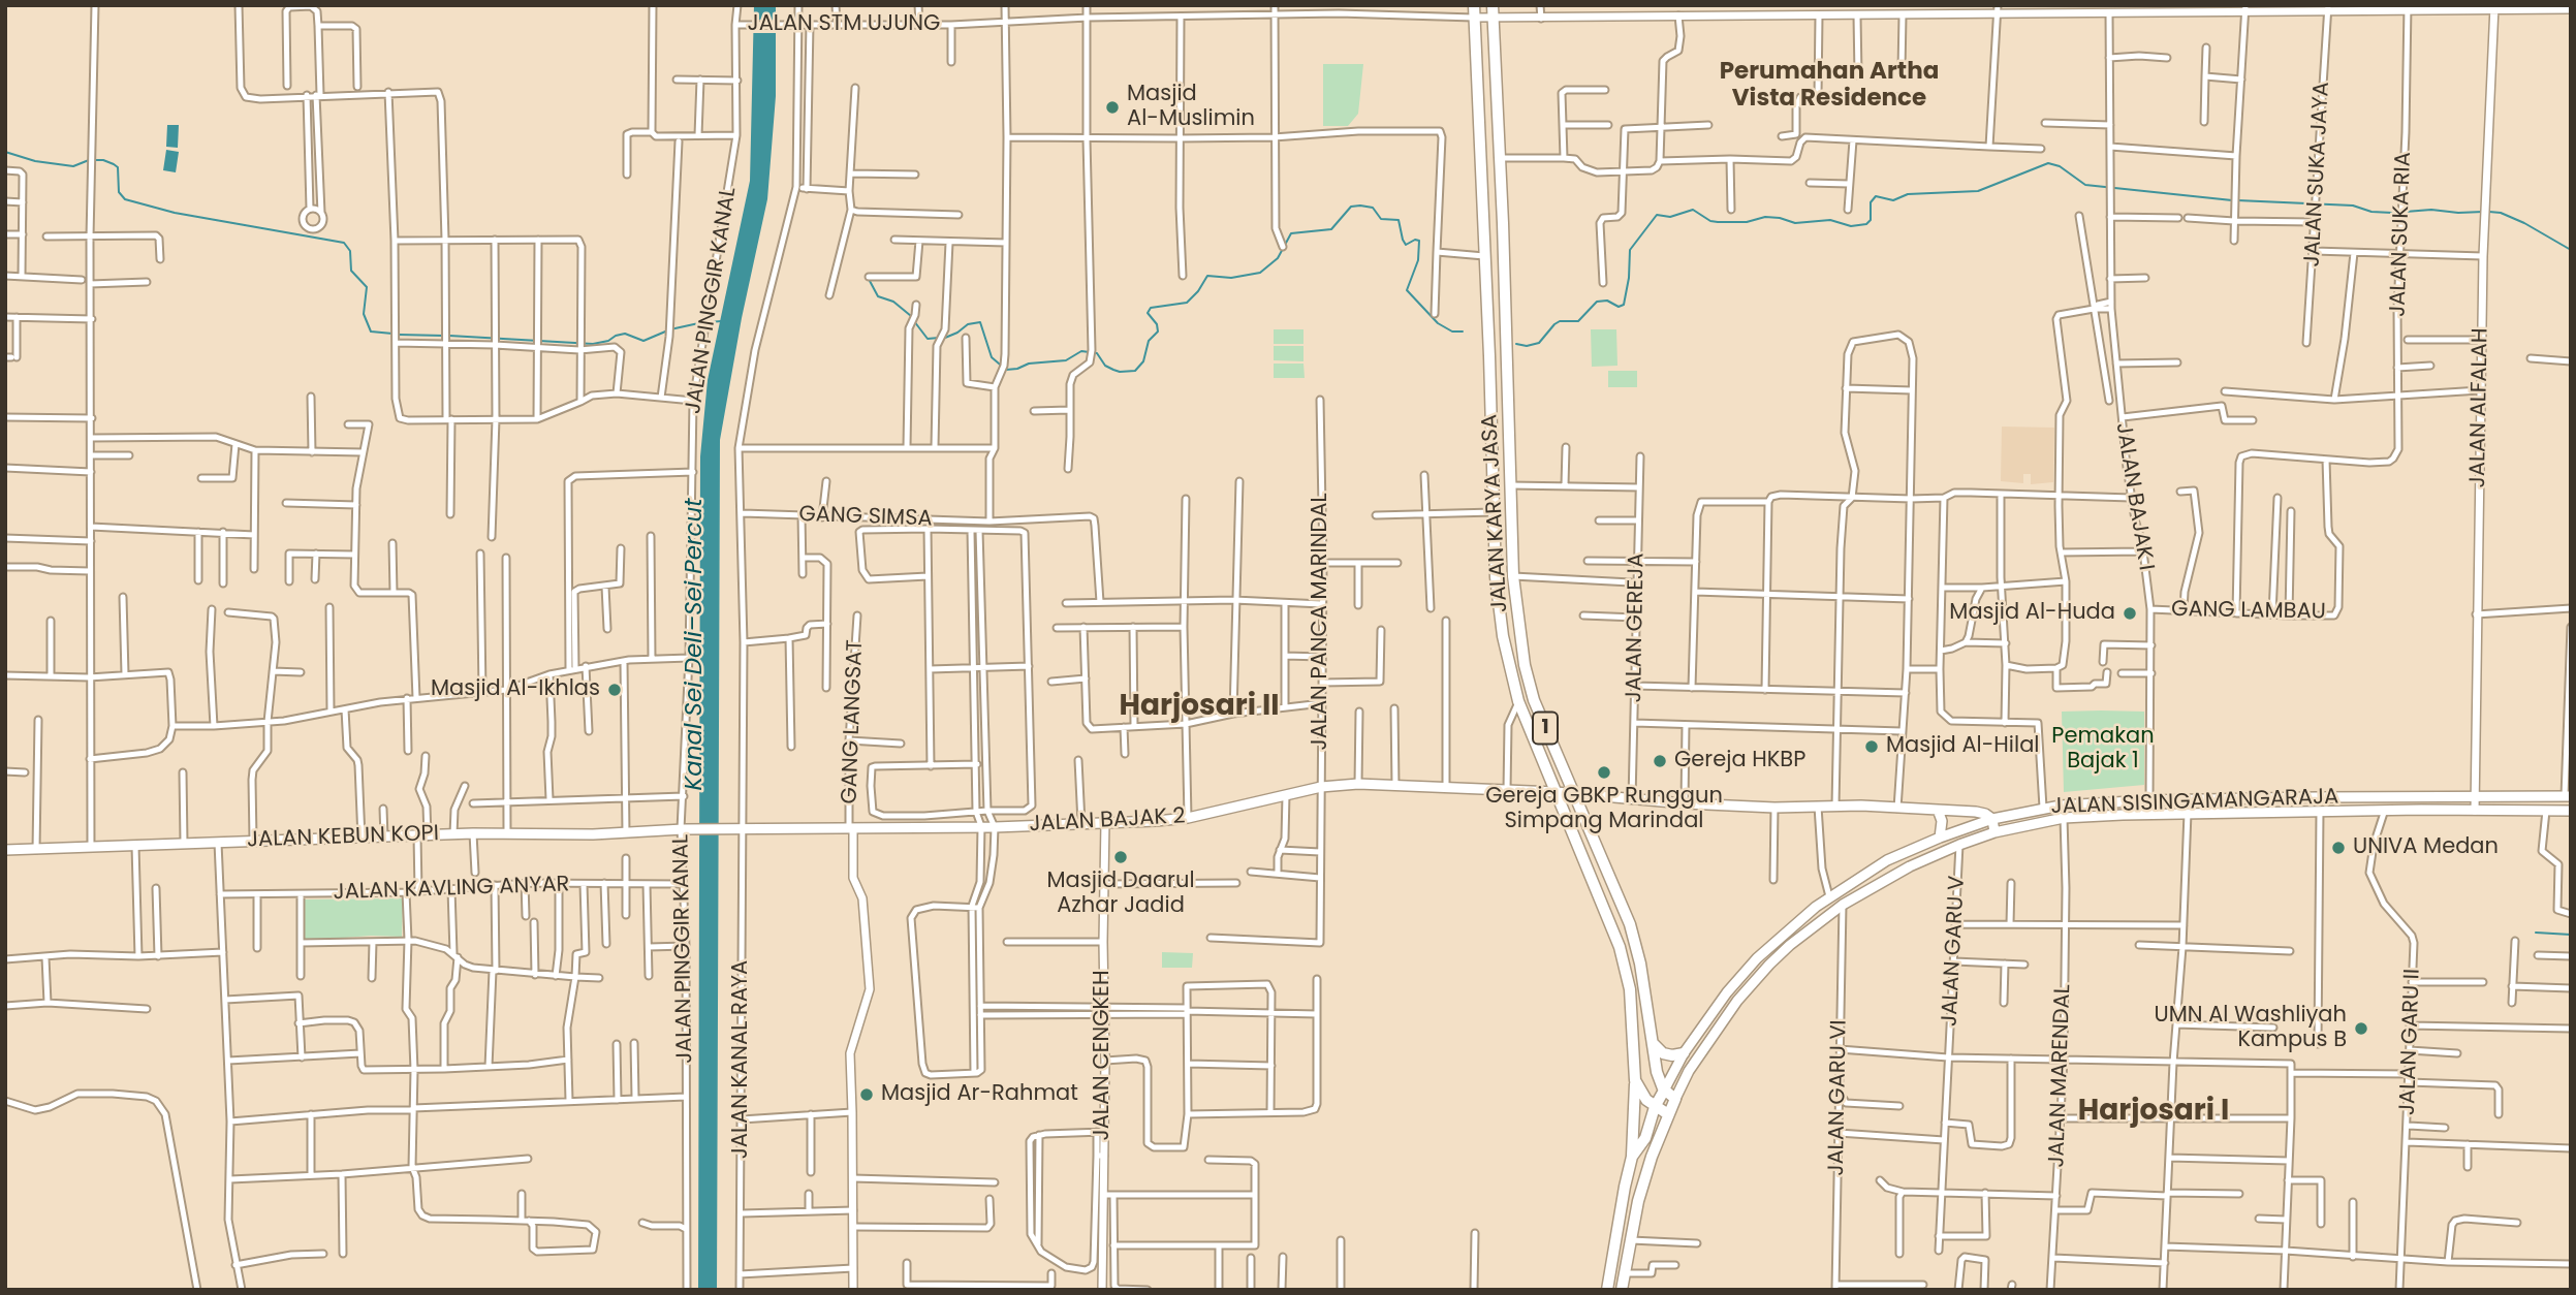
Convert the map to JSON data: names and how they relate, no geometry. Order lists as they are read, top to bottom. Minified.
{"streets":{"highway":["JALAN KARYA JASA","1","JALAN SISINGAMANGARAJA"],"main road":["JALAN BAJAK 2","JALAN KEBUN KOPI"],"street":["JALAN STM UJUNG","JALAN SUKA JAYA","JALAN SUKA RIA","JALAN PINGGIR KANAL","JALAN ALFALAH","JALAN BAJAK I","GANG SIMSA","GANG LAMBAU","JALAN PANCA MARINDAL","JALAN GEREJA","GANG LANGSAT","JALAN KAVLING ANYAR","JALAN GARU V","JALAN GARU II","JALAN CENGKEH","JALAN KANAL RAYA","JALAN MARENDAL","JALAN GARU VI"]},"crossings":[["JALAN STM UJUNG","JALAN PINGGIR KANAL"],["JALAN STM UJUNG","JALAN KARYA JASA"],["JALAN SUKA RIA","GANG LAMBAU"],["JALAN PINGGIR KANAL","JALAN KEBUN KOPI"],["JALAN PINGGIR KANAL","JALAN KAVLING ANYAR"],["JALAN ALFALAH","JALAN SISINGAMANGARAJA"],["JALAN BAJAK I","GANG LAMBAU"],["JALAN BAJAK I","JALAN SISINGAMANGARAJA"],["JALAN KARYA JASA","JALAN SISINGAMANGARAJA"],["JALAN KARYA JASA","JALAN BAJAK 2"],["JALAN PANCA MARINDAL","JALAN BAJAK 2"],["GANG LANGSAT","JALAN BAJAK 2"],["JALAN SISINGAMANGARAJA","JALAN GARU V"],["JALAN SISINGAMANGARAJA","JALAN GARU II"],["JALAN SISINGAMANGARAJA","JALAN MARENDAL"],["JALAN SISINGAMANGARAJA","JALAN GARU VI"],["JALAN BAJAK 2","JALAN CENGKEH"],["JALAN BAJAK 2","JALAN KANAL RAYA"],["JALAN GARU V","JALAN MARENDAL"]],"districts":["Perumahan Artha Vista Residence","Harjosari II","Harjosari I"],"water":["Kanal Sei Deli–Sei Percut"],"parks":["Pemakan Bajak 1"],"places":["Masjid Al-Muslimin","Masjid Al-Huda","Masjid Al-Ikhlas","Masjid Al-Hilal","Gereja HKBP","Gereja GBKP Runggun Simpang Marindal","UNIVA Medan","Masjid Daarul Azhar Jadid","UMN Al Washliyah Kampus B","Masjid Ar-Rahmat"]}
